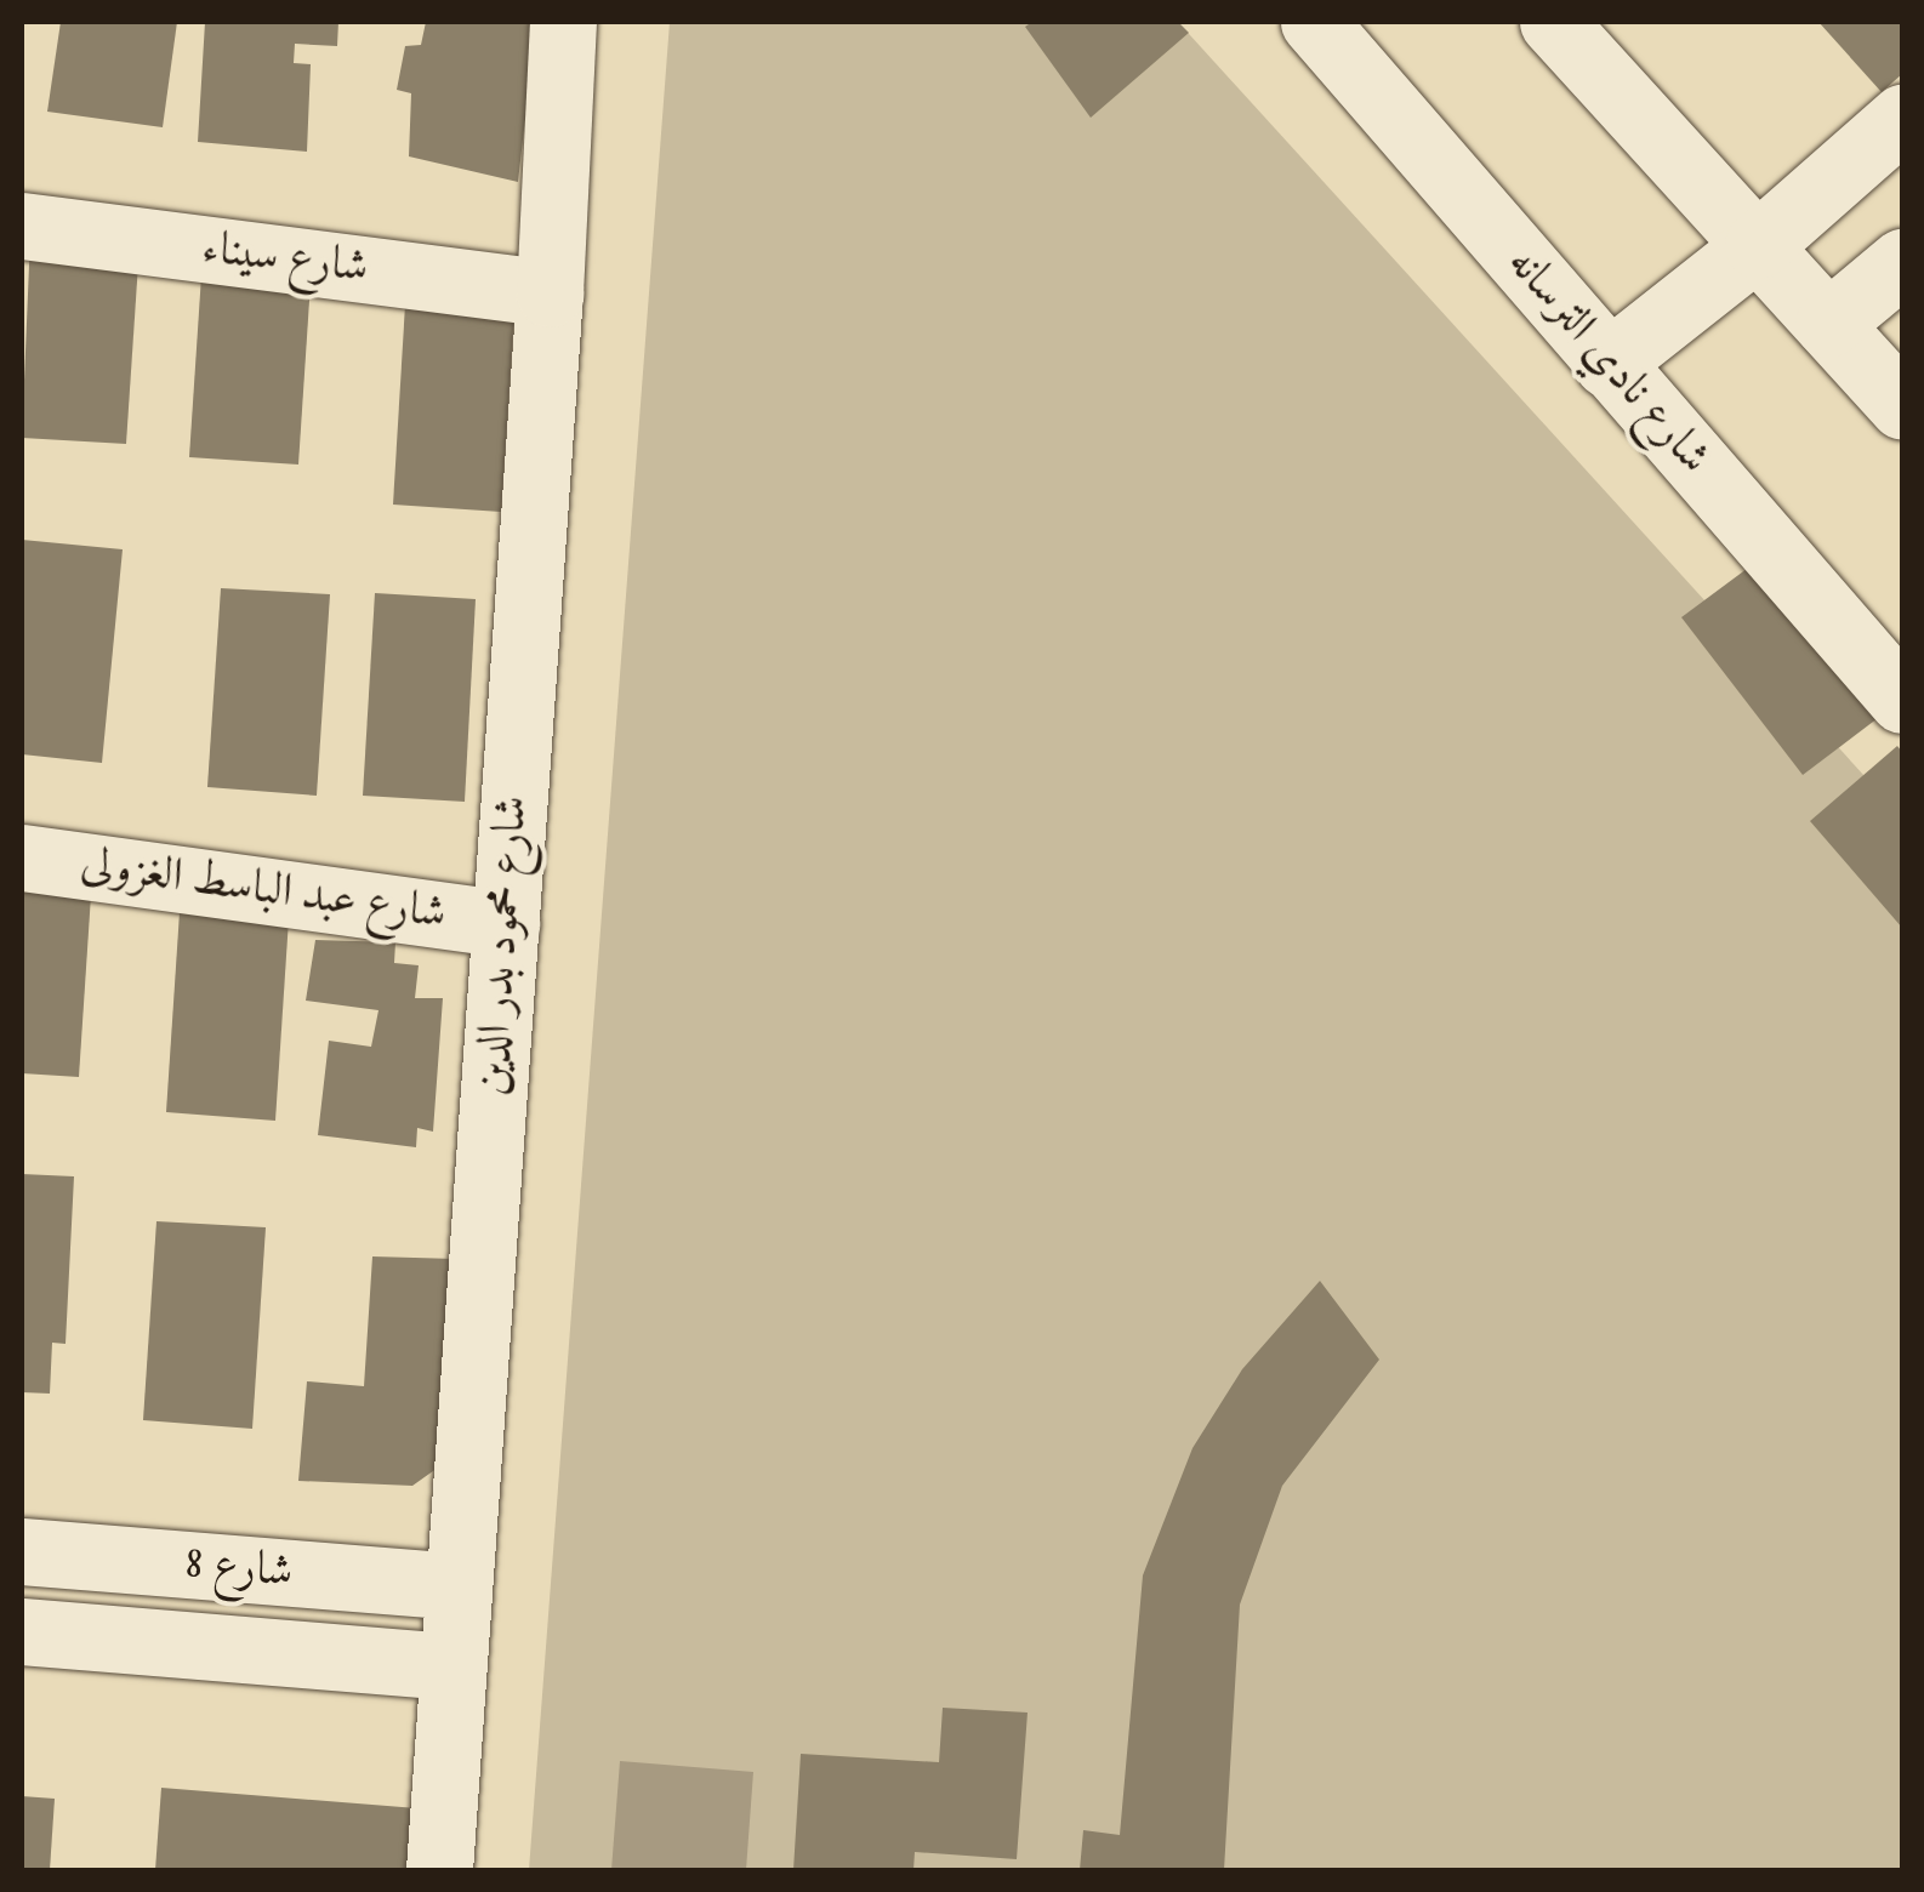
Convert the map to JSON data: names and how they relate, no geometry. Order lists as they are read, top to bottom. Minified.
{"streets":{"street":["شارع سيناء","شارع نادي الترسانه","شارع عبد الباسط الغزولى","شارع محمود بدر الدين","شارع 8"]},"crossings":[["شارع سيناء","شارع محمود بدر الدين"],["شارع عبد الباسط الغزولى","شارع محمود بدر الدين"],["شارع محمود بدر الدين","شارع 8"]]}
